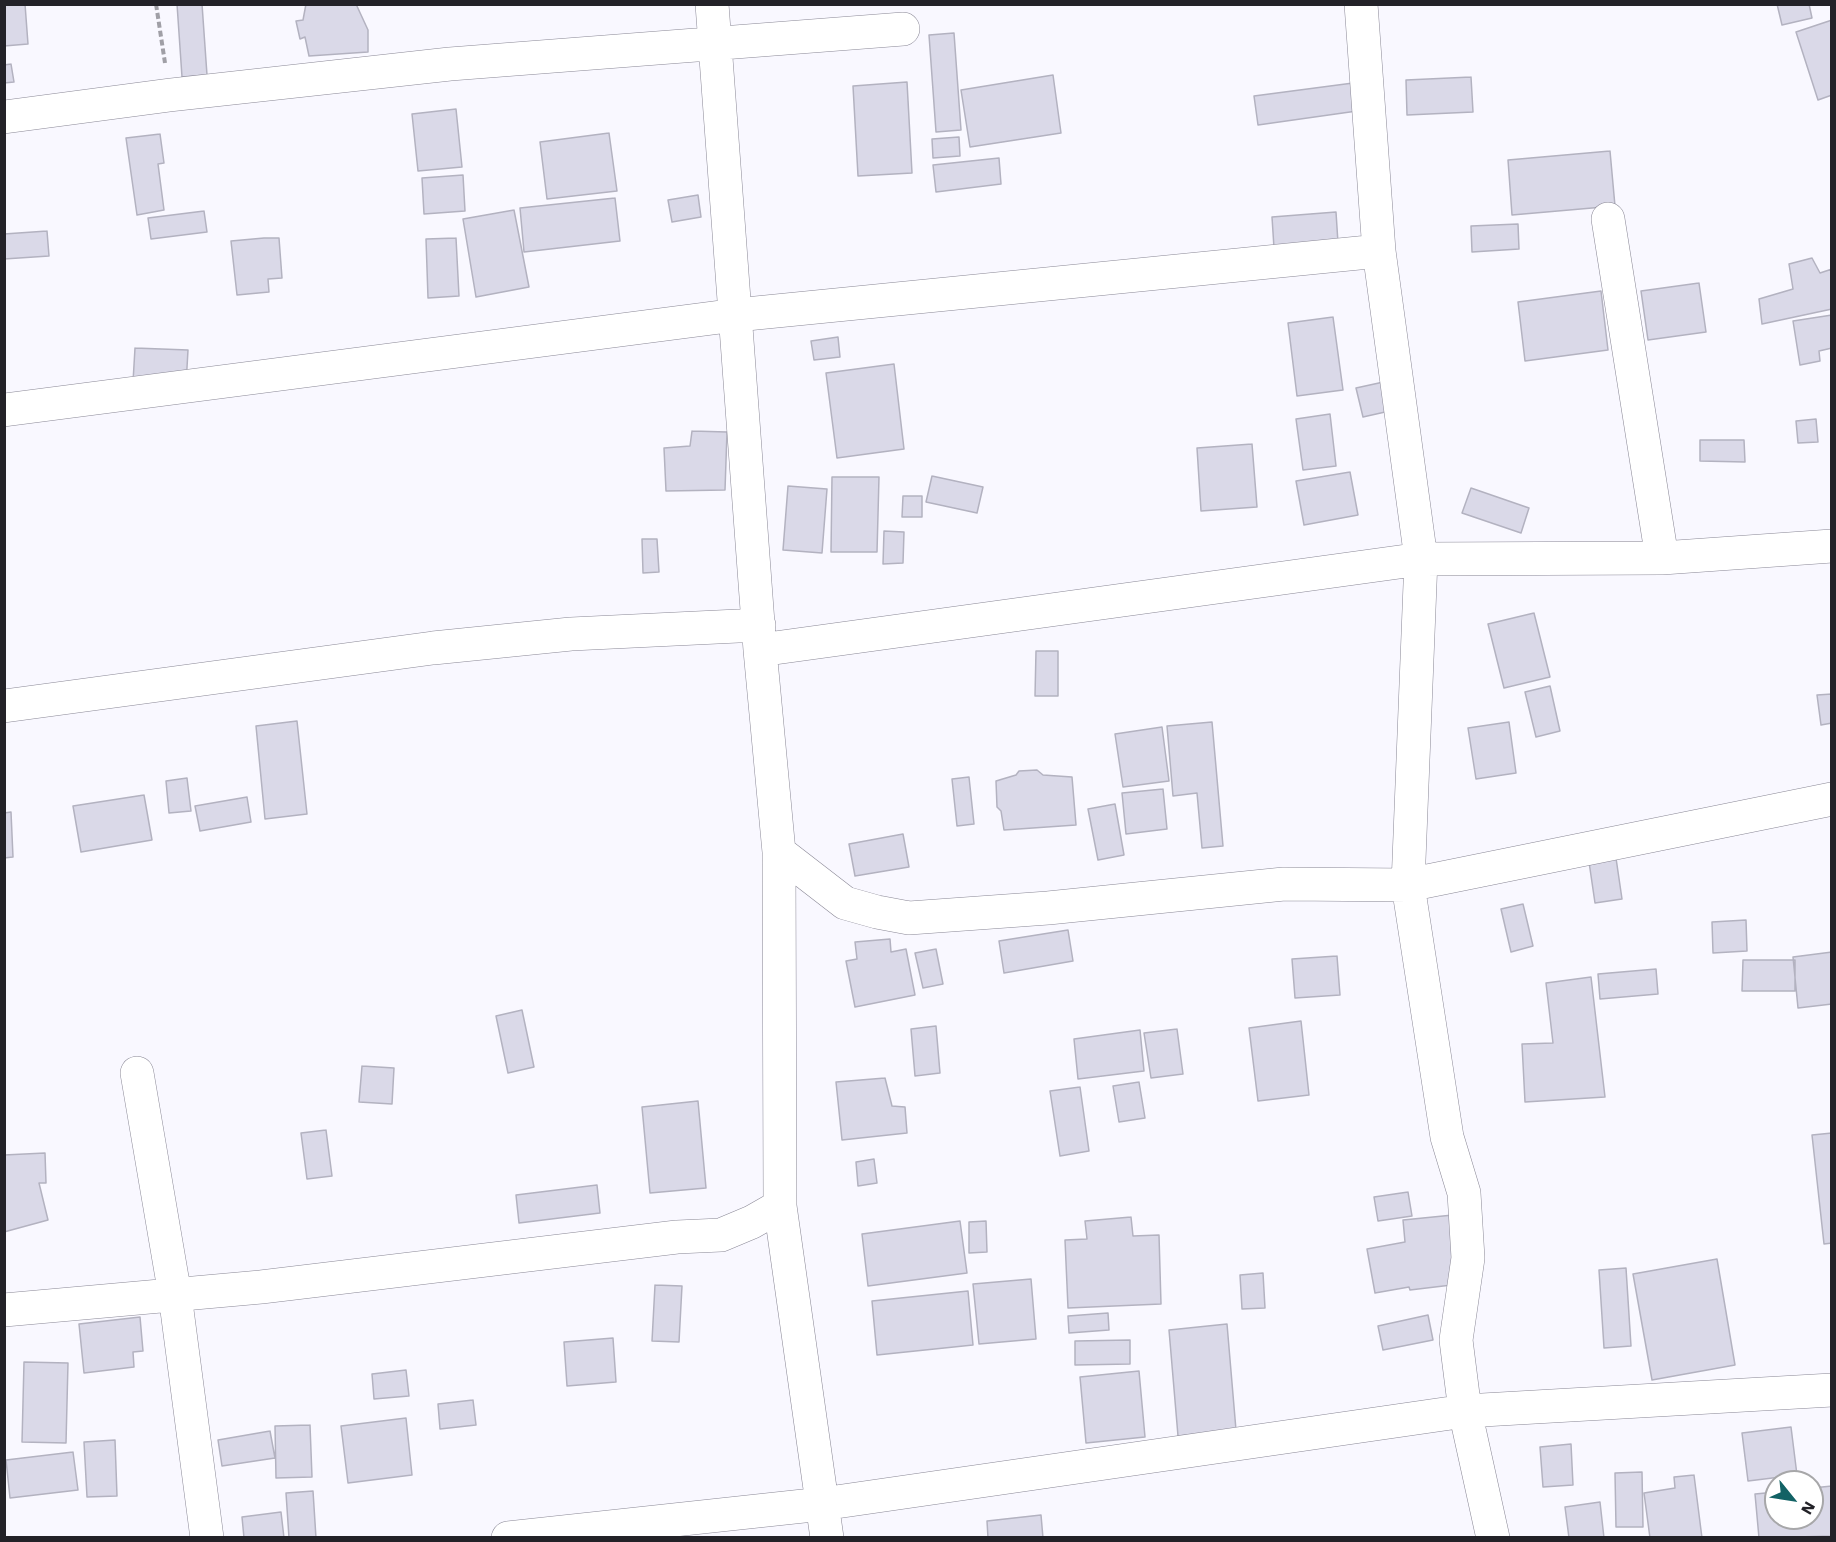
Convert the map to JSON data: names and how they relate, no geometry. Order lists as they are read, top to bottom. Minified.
{"north":"bottom right"}
